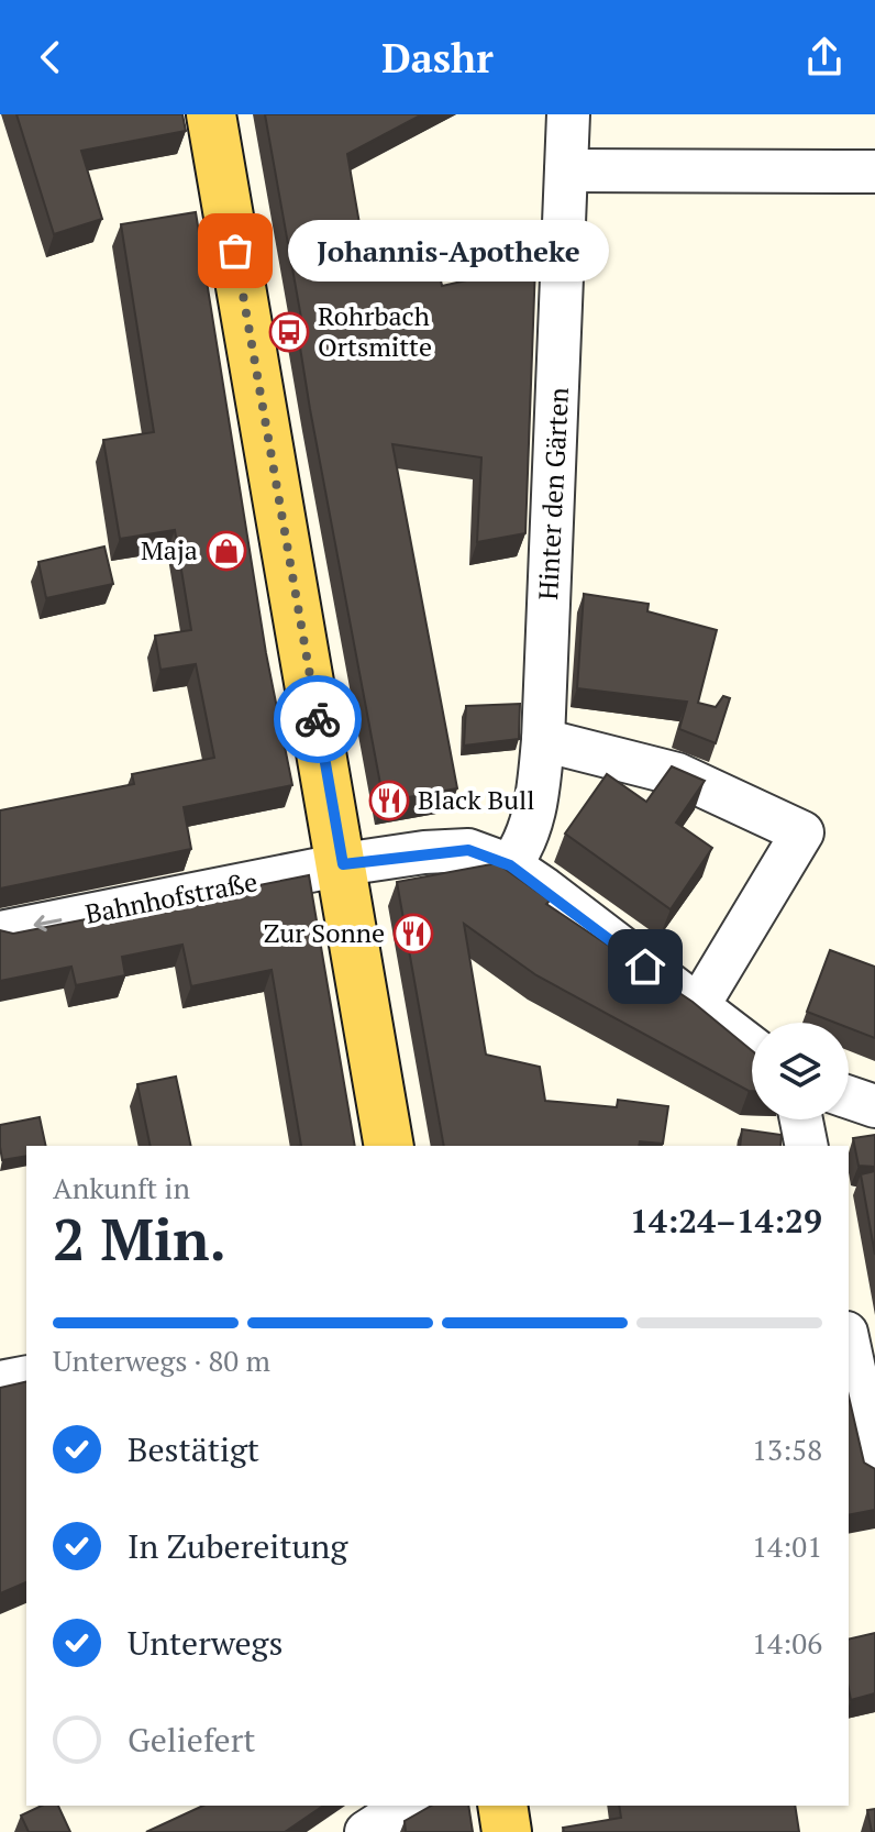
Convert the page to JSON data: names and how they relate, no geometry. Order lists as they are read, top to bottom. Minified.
{"streets":{"street":["Hinter den Gärten","Bahnhofstraße"]},"crossings":[["Hinter den Gärten","Bahnhofstraße"]],"one_way":["Bahnhofstraße"],"places":{"other":["Johannis-Apotheke"],"bus stop":["Rohrbach Ortsmitte"],"shop":["Maja"],"restaurant":["Black Bull","Zur Sonne"]},"page":{"header":"Dashr","bubble":"Johannis-Apotheke","heading":["2 Min.","Ankunft in","14:24–14:29"],"bar":"Unterwegs · 80 m","list":[["Bestätigt","13:58"],["In Zubereitung","14:01"],["Unterwegs","14:06"],"Geliefert"]}}
